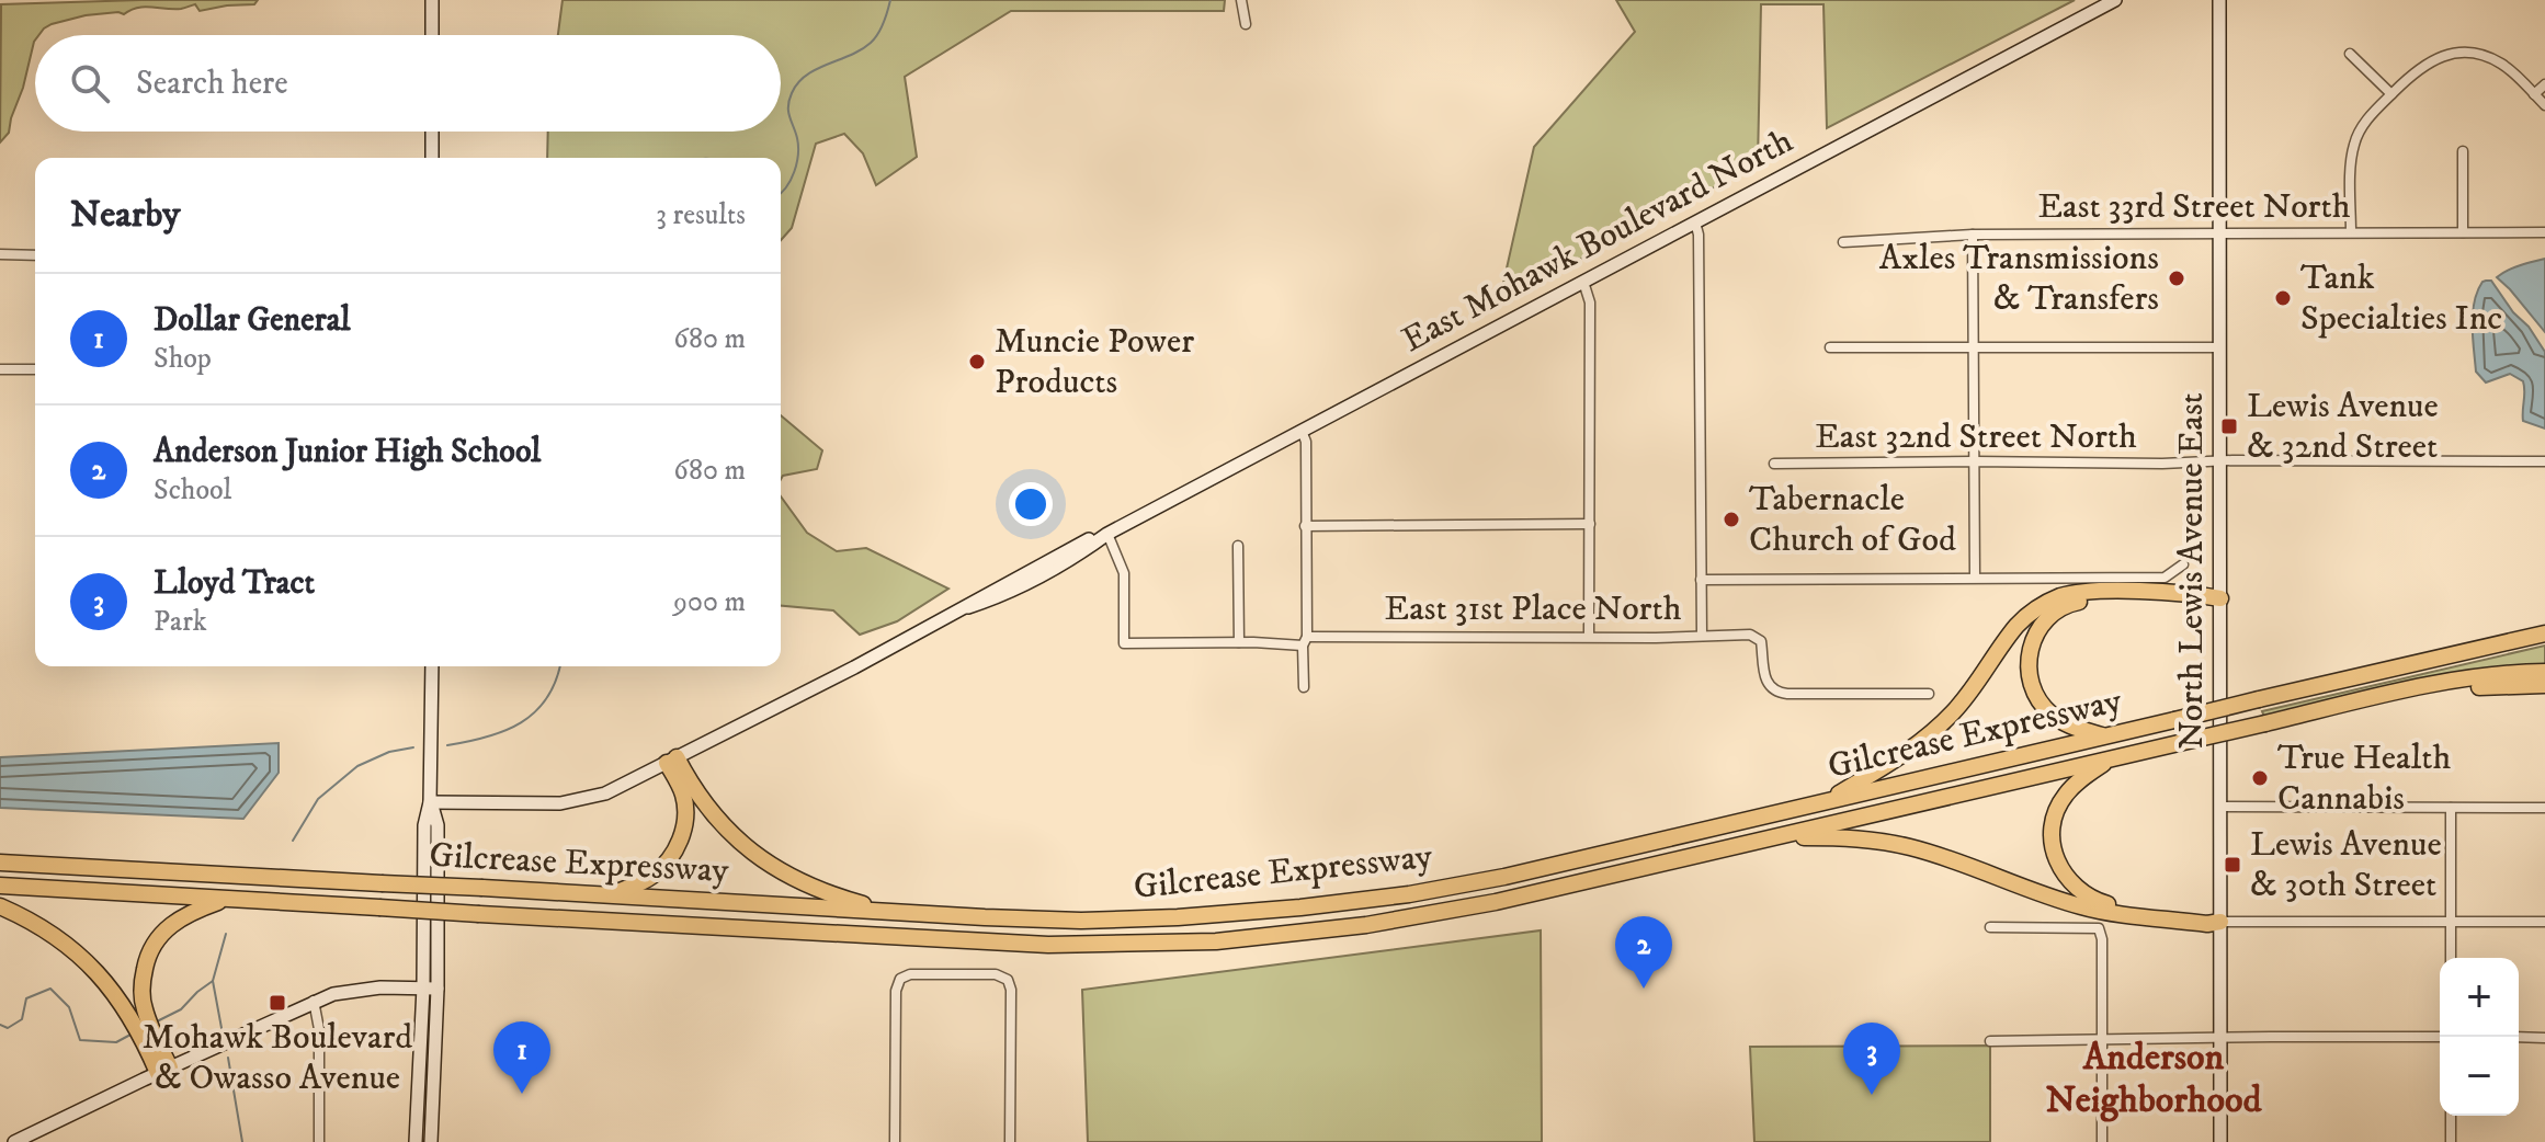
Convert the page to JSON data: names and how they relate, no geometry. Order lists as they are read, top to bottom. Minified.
{"streets":{"highway":["Gilcrease Expressway"],"street":["East 33rd Street North","East Mohawk Boulevard North","East 32nd Street North","North Lewis Avenue East","East 31st Place North"]},"crossings":[["East 33rd Street North","North Lewis Avenue East"],["East Mohawk Boulevard North","East 31st Place North"],["East 32nd Street North","North Lewis Avenue East"]],"districts":["Anderson Neighborhood"],"places":{"other":["Axles Transmissions & Transfers","Tank Specialties Inc","Muncie Power Products","Tabernacle Church of God","True Health Cannabis"],"transit":["Lewis Avenue & 32nd Street","Lewis Avenue & 30th Street","Mohawk Boulevard & Owasso Avenue"]},"page":{"search":"Search here","heading":["Nearby","3 results"],"list":[{"mark":"1","name":"Dollar General","note":"Shop","value":"680 m"},{"mark":"2","name":"Anderson Junior High School","note":"School","value":"680 m"},{"mark":"3","name":"Lloyd Tract","note":"Park","value":"900 m"}],"pins":["2","1","3"],"map_buttons":["+","−"]}}
